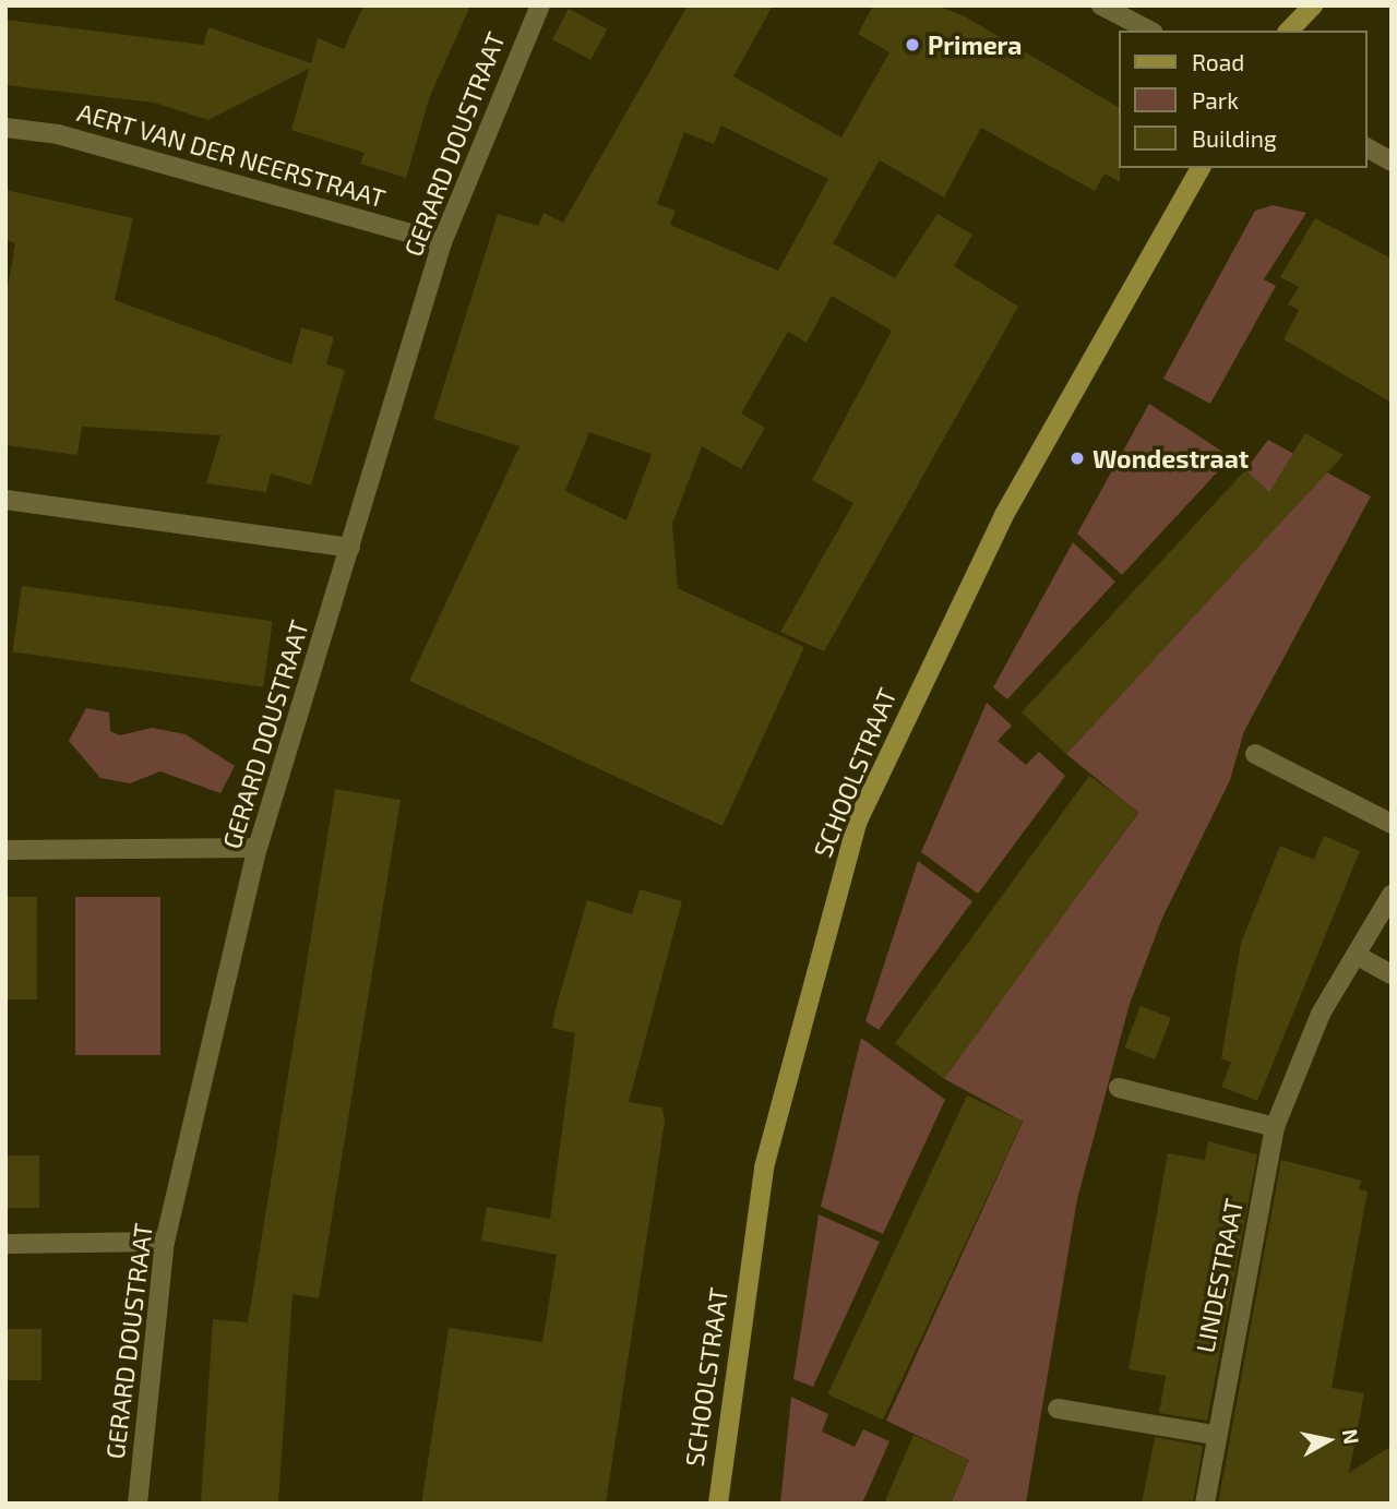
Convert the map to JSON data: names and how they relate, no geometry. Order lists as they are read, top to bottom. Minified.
{"streets":{"street":["GERARD DOUSTRAAT","AERT VAN DER NEERSTRAAT","SCHOOLSTRAAT","LINDESTRAAT"]},"crossings":[["GERARD DOUSTRAAT","AERT VAN DER NEERSTRAAT"]],"places":["Primera","Wondestraat"],"legend":["Road","Park","Building"],"north":"right"}
